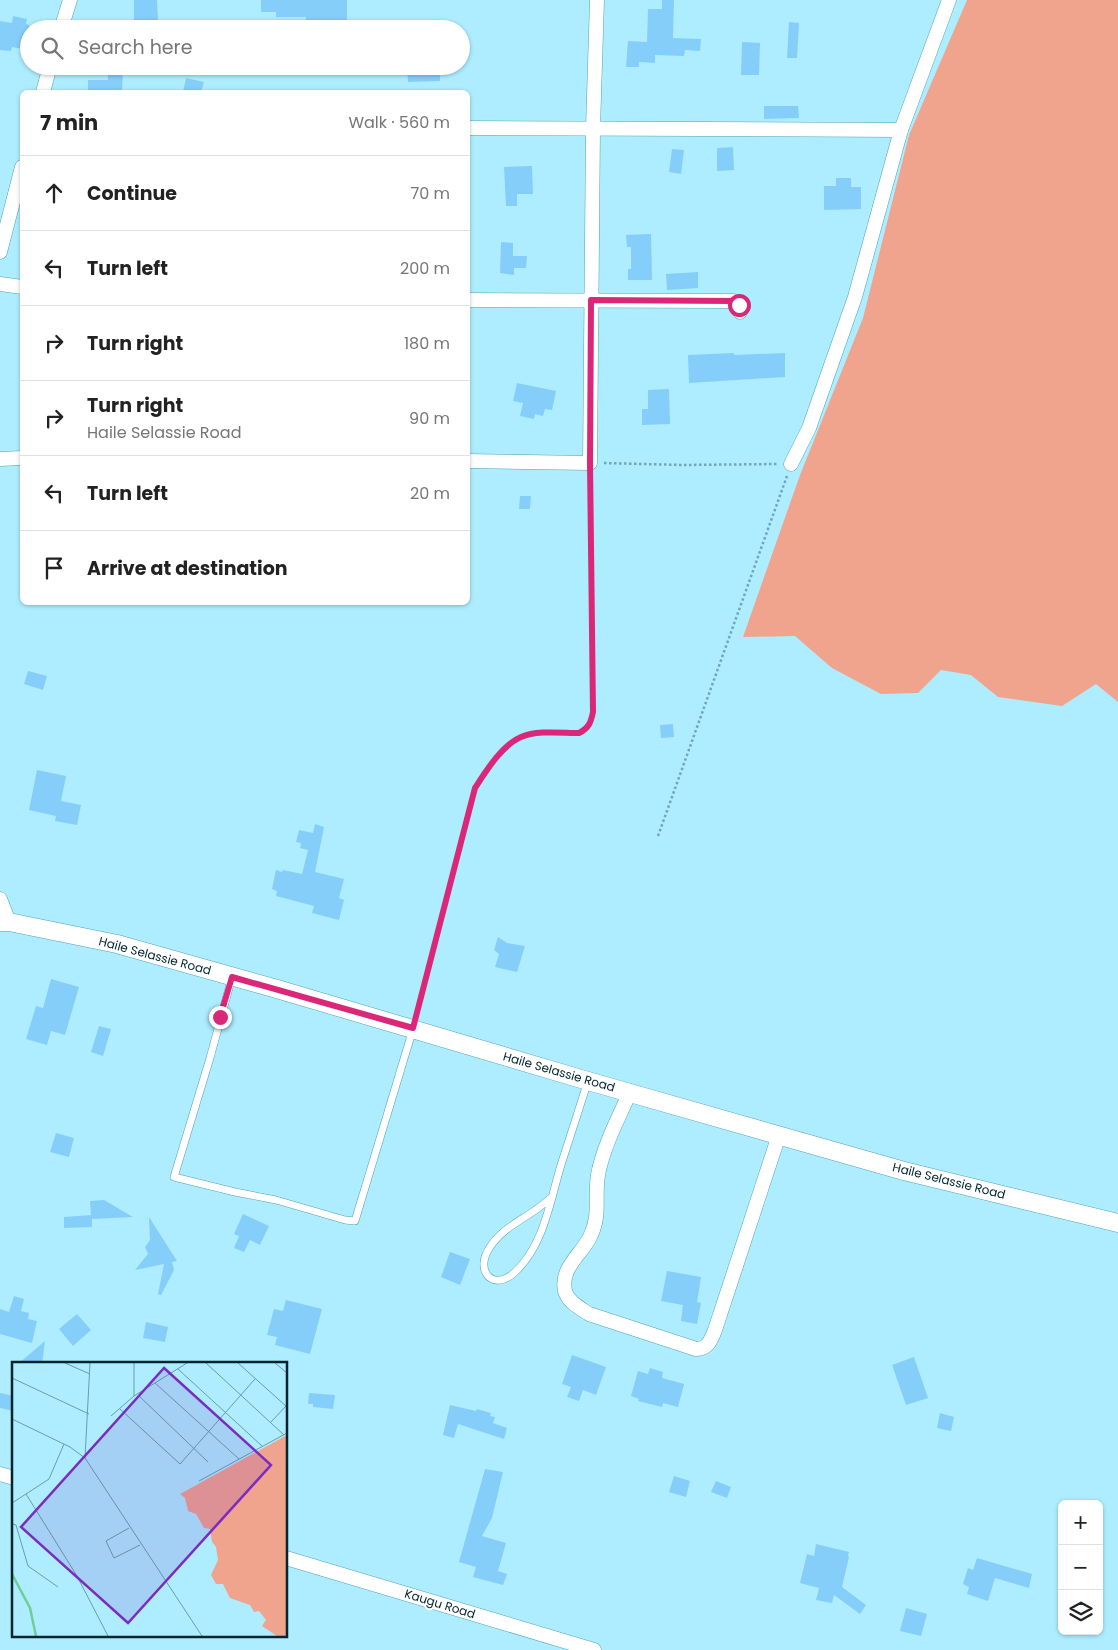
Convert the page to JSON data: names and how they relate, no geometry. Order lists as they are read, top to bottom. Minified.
{"streets":{"street":["Haile Selassie Road","Kaugu Road"]},"page":{"search":"Search here","heading":["7 min","Walk · 560 m"],"list":[["Continue","70 m"],["Turn left","200 m"],["Turn right","180 m"],["Turn right","Haile Selassie Road","90 m"],["Turn left","20 m"],"Arrive at destination"],"map_buttons":["+","−"]}}
